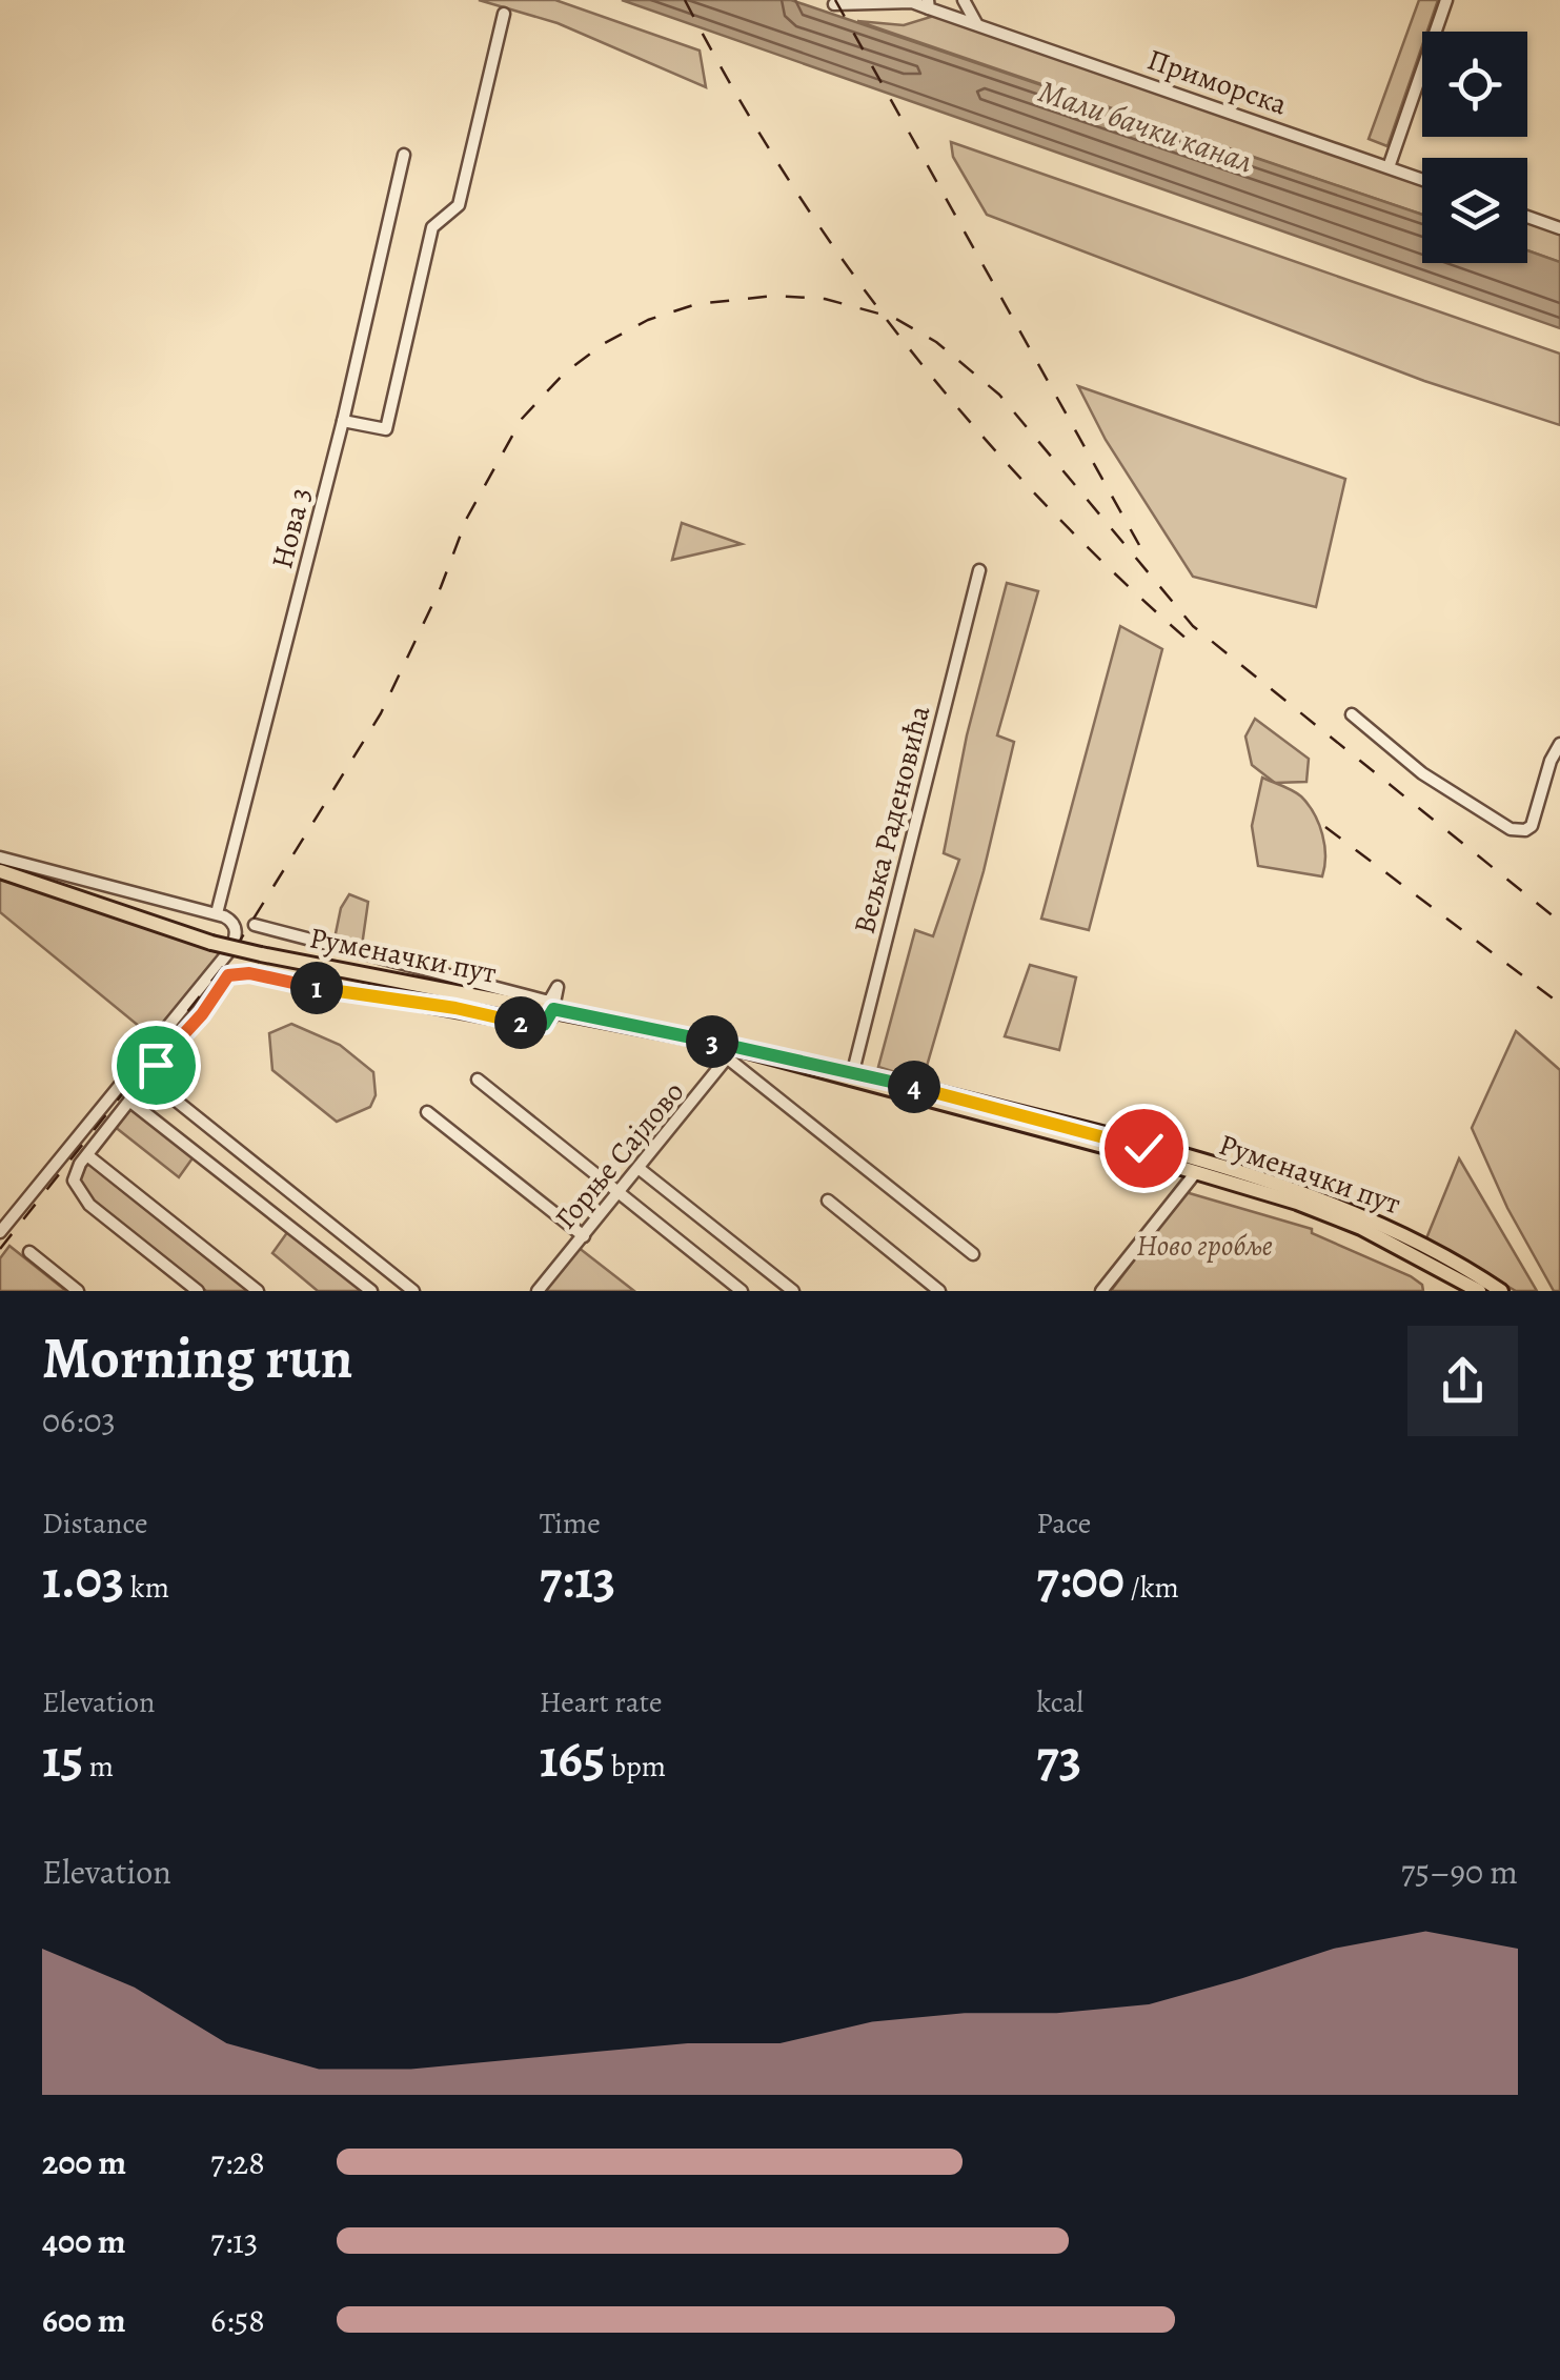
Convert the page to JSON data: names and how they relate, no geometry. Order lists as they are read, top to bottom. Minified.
{"streets":{"main road":["Руменачки пут"],"street":["Приморска","Нова 3","Вељка Раденовића","Горње Сајлово"]},"crossings":[["Вељка Раденовића","Руменачки пут"],["Руменачки пут","Горње Сајлово"]],"water":["Мали бачки канал"],"parks":["Ново гробље"],"page":{"pins":["1","2","3","4"],"heading":["Morning run","06:03"],"stats":[["Distance","1.03 km"],["Time","7:13"],["Pace","7:00 /km"],["Elevation","15 m"],["Heart rate","165 bpm"],["kcal","73"]],"chart":["Elevation","75–90 m"],"list":[{"name":"200 m","note":"7:28"},{"name":"400 m","note":"7:13"},{"name":"600 m","note":"6:58"}]}}
